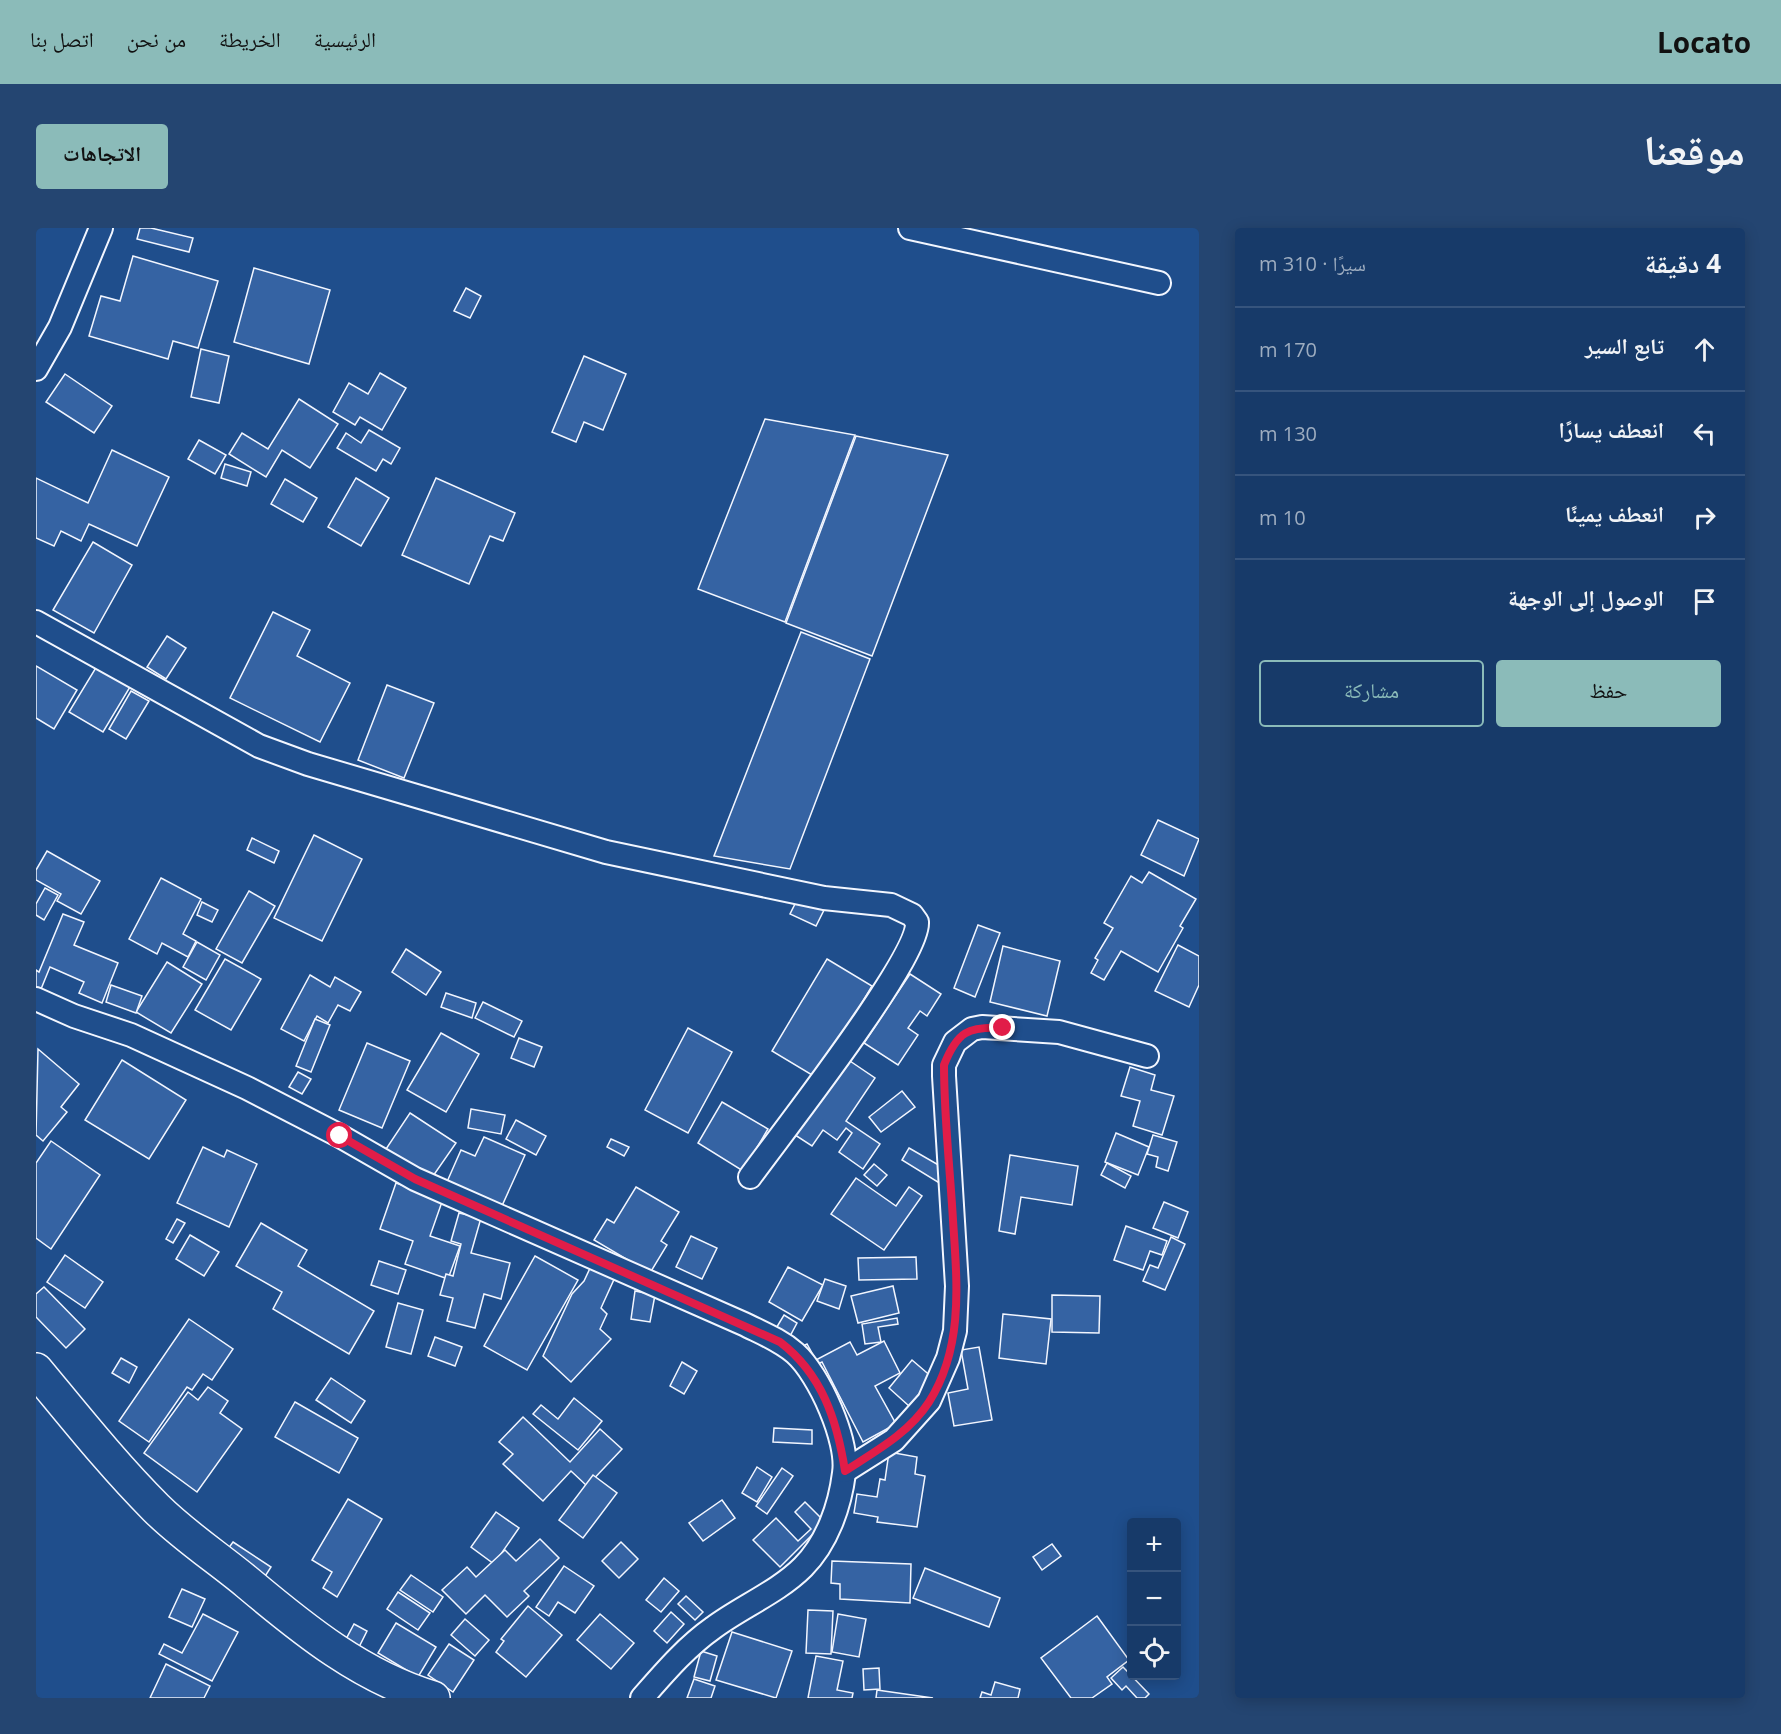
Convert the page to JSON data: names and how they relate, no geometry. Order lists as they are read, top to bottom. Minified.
{"page":{"header":"Locato","nav":["الرئيسية","الخريطة","من نحن","اتصل بنا"],"title":"موقعنا","buttons":["الاتجاهات",["حفظ","مشاركة"]],"heading":["4 دقيقة","سيرًا · 310 m"],"list":[["تابع السير","170 m"],["انعطف يسارًا","130 m"],["انعطف يمينًا","10 m"],"الوصول إلى الوجهة"],"map_buttons":["+","−"]}}
